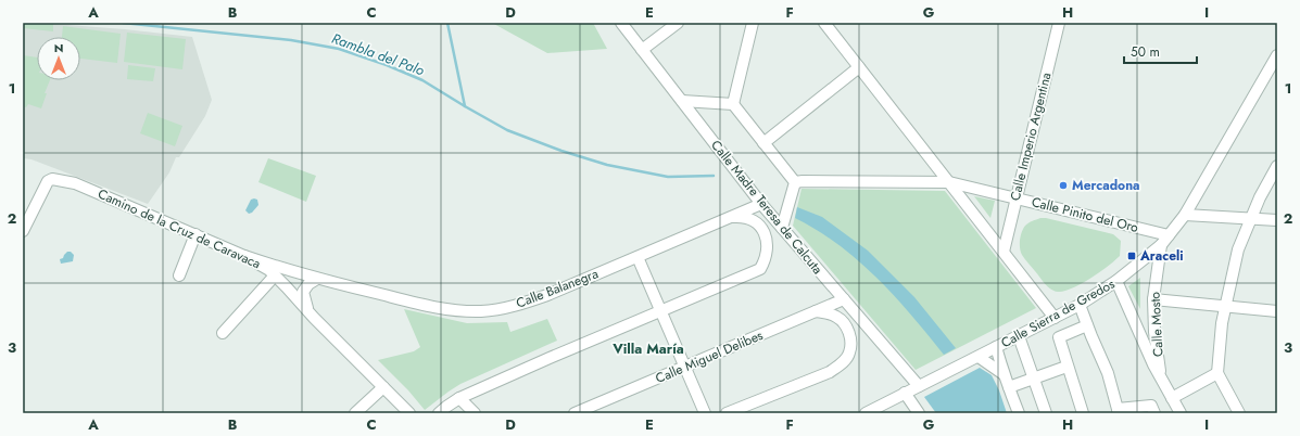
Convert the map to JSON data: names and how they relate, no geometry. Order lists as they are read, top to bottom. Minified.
{"streets":{"street":["Calle Imperio Argentina","Calle Madre Teresa de Calcuta","Calle Pinito del Oro","Camino de la Cruz de Caravaca","Calle Balanegra","Calle Sierra de Gredos","Calle Mosto","Calle Miguel Delibes"]},"crossings":[["Calle Imperio Argentina","Calle Pinito del Oro"],["Calle Madre Teresa de Calcuta","Calle Balanegra"],["Calle Madre Teresa de Calcuta","Calle Sierra de Gredos"],["Calle Madre Teresa de Calcuta","Calle Miguel Delibes"],["Calle Pinito del Oro","Calle Sierra de Gredos"],["Camino de la Cruz de Caravaca","Calle Balanegra"],["Calle Sierra de Gredos","Calle Mosto"]],"districts":["Villa María"],"water":["Rambla del Palo"],"places":{"other":["Mercadona"],"transit":["Araceli"]},"scale_bar":"50 m","north":"top","grid":{"columns":["A","B","C","D","E","F","G","H","I"],"rows":["1","2","3"]}}
